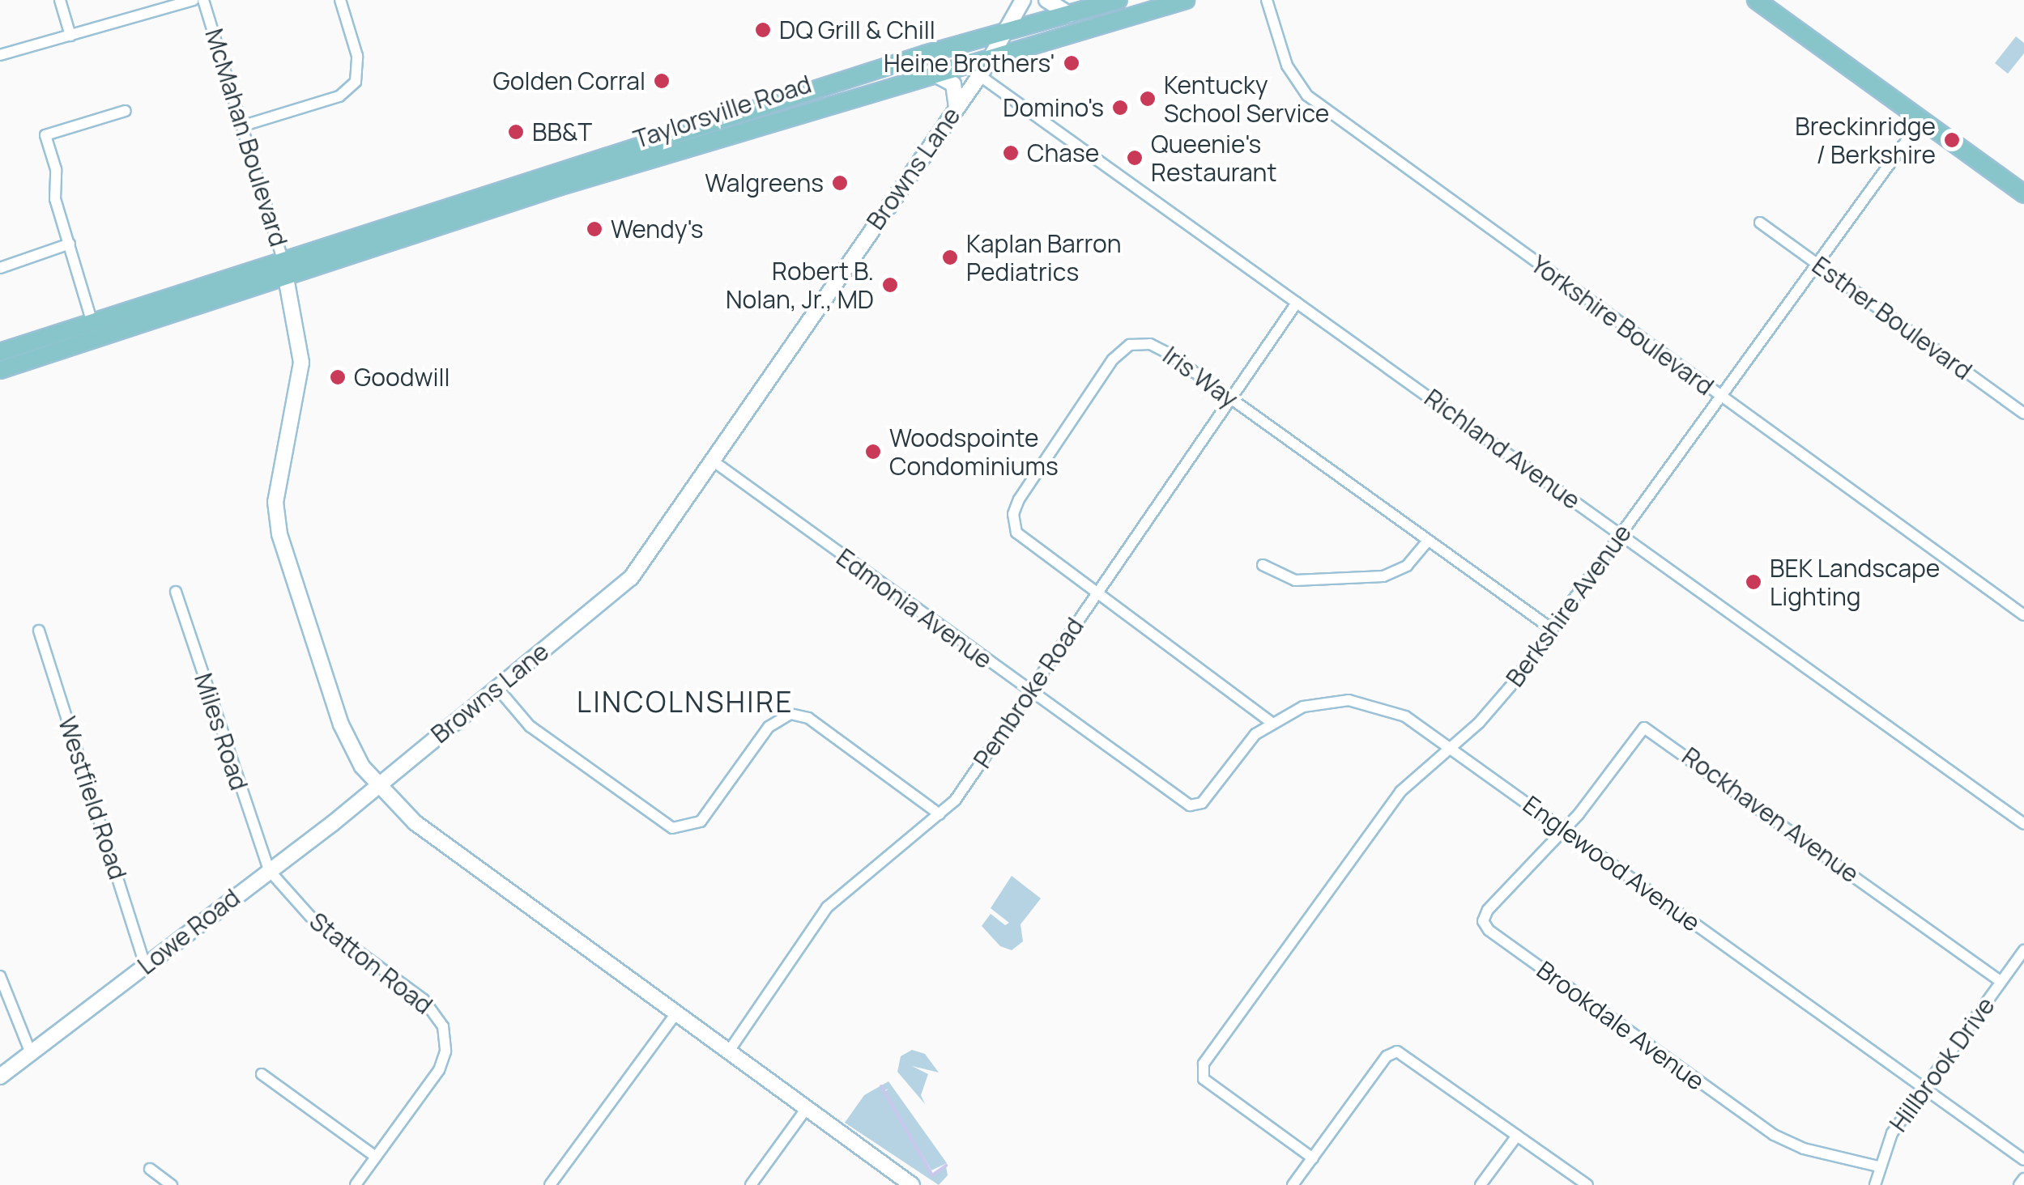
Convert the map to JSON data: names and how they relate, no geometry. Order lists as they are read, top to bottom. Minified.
{"streets":{"main road":["Taylorsville Road"],"street":["McMahan Boulevard","Browns Lane","Esther Boulevard","Yorkshire Boulevard","Iris Way","Richland Avenue","Berkshire Avenue","Edmonia Avenue","Pembroke Road","Miles Road","Westfield Road","Rockhaven Avenue","Englewood Avenue","Lowe Road","Statton Road","Brookdale Avenue","Hillbrook Drive"]},"crossings":[["Taylorsville Road","McMahan Boulevard"],["Taylorsville Road","Browns Lane"],["McMahan Boulevard","Browns Lane"],["McMahan Boulevard","Lowe Road"],["Browns Lane","Richland Avenue"],["Browns Lane","Edmonia Avenue"],["Browns Lane","Lowe Road"],["Esther Boulevard","Berkshire Avenue"],["Yorkshire Boulevard","Berkshire Avenue"],["Iris Way","Berkshire Avenue"],["Iris Way","Pembroke Road"],["Iris Way","Englewood Avenue"],["Richland Avenue","Berkshire Avenue"],["Richland Avenue","Pembroke Road"],["Berkshire Avenue","Englewood Avenue"],["Edmonia Avenue","Pembroke Road"],["Edmonia Avenue","Englewood Avenue"],["Miles Road","Lowe Road"],["Miles Road","Statton Road"],["Westfield Road","Lowe Road"],["Rockhaven Avenue","Englewood Avenue"],["Rockhaven Avenue","Brookdale Avenue"],["Rockhaven Avenue","Hillbrook Drive"],["Englewood Avenue","Brookdale Avenue"],["Englewood Avenue","Hillbrook Drive"],["Lowe Road","Statton Road"],["Brookdale Avenue","Hillbrook Drive"]],"districts":["LINCOLNSHIRE"],"places":["DQ Grill & Chill","Heine Brothers'","Golden Corral","Kentucky School Service","Domino's","BB&T","Breckinridge / Berkshire","Chase","Queenie's Restaurant","Walgreens","Wendy's","Kaplan Barron Pediatrics","Robert B. Nolan, Jr., MD","Goodwill","Woodspointe Condominiums","BEK Landscape Lighting"]}
